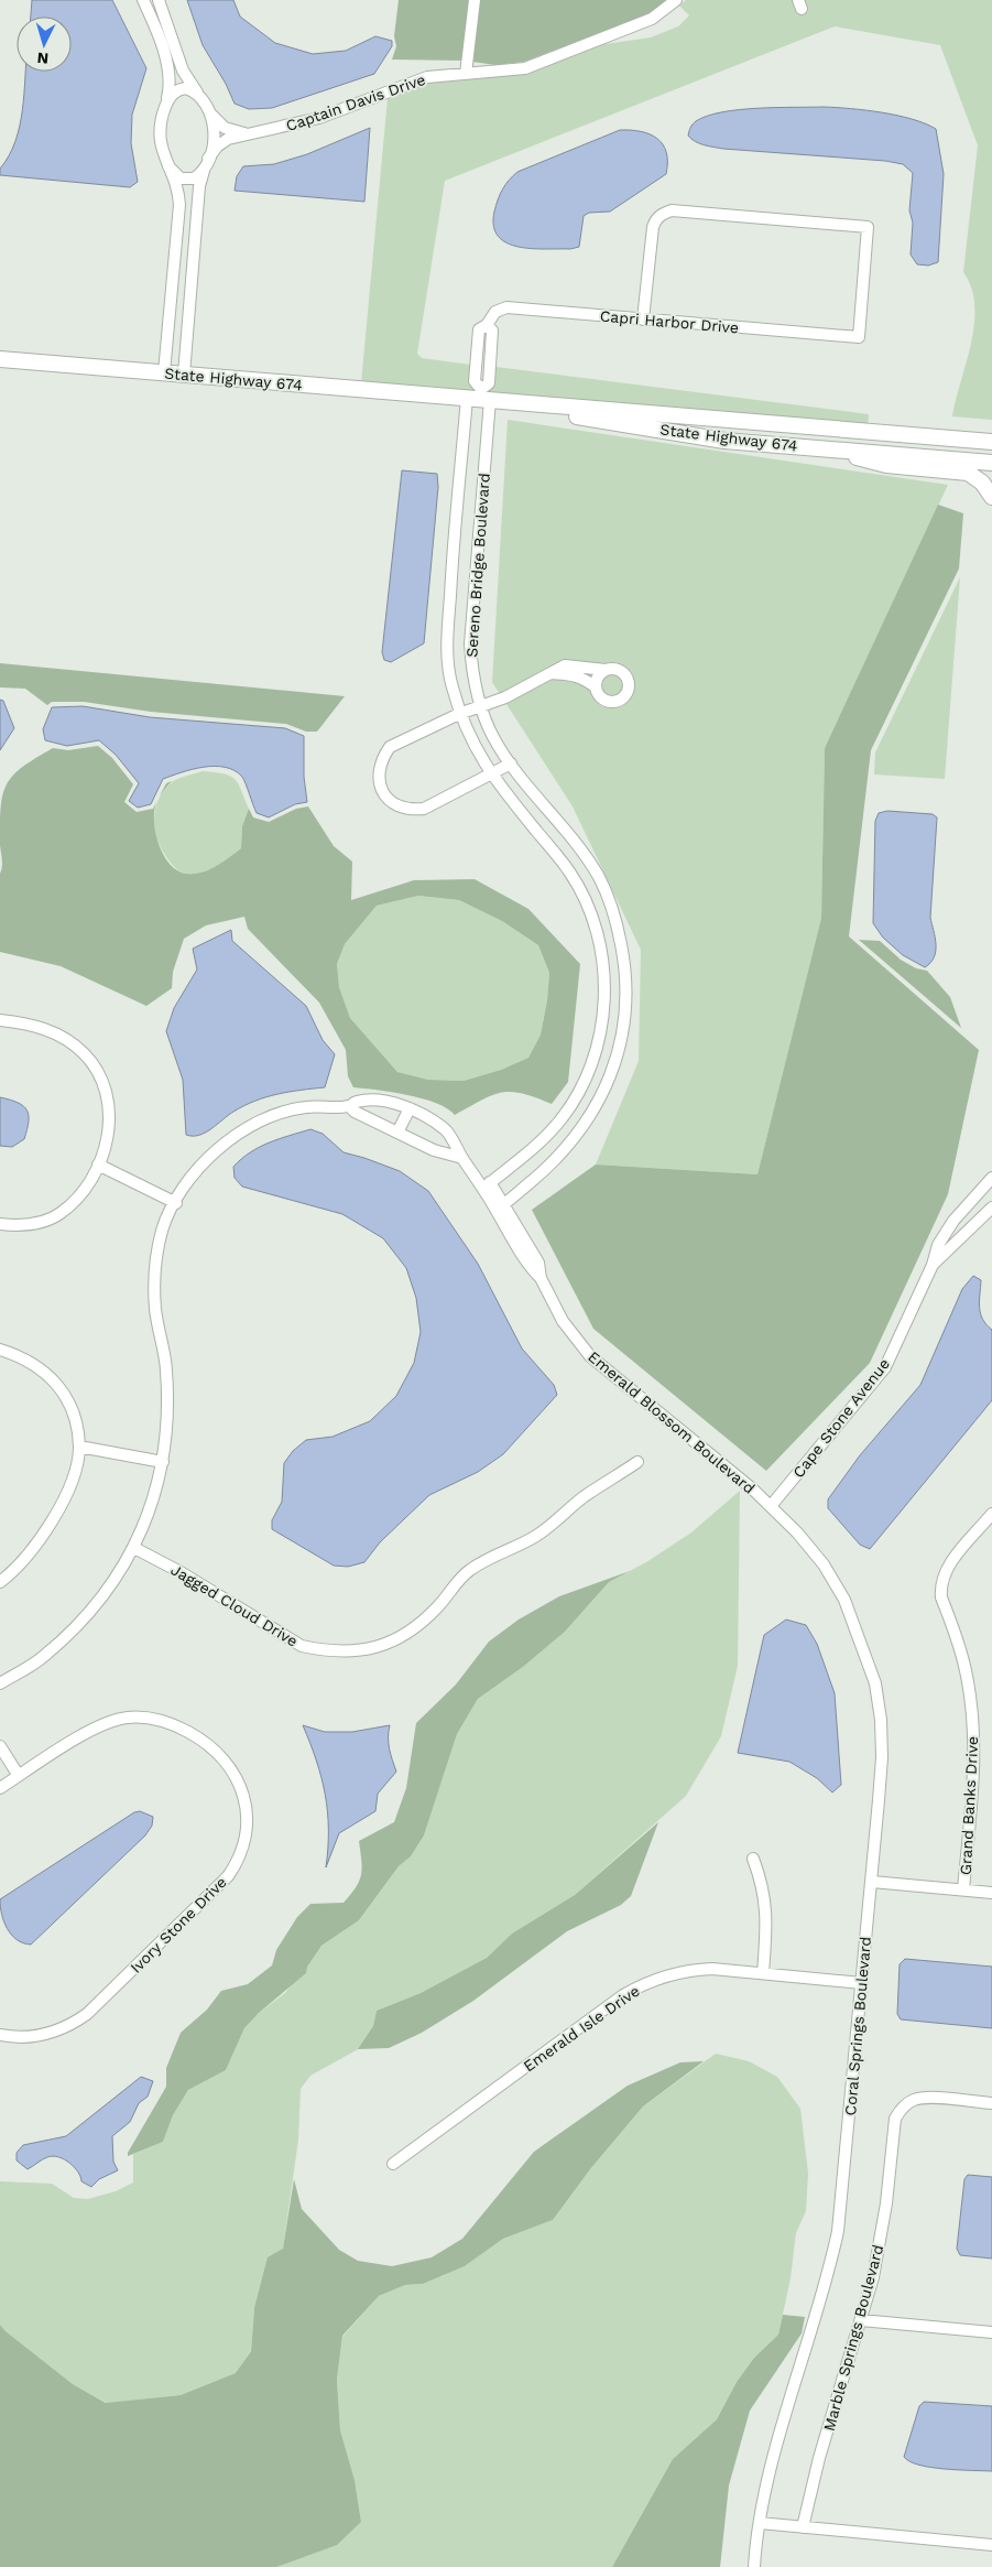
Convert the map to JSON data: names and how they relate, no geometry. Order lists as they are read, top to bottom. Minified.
{"streets":{"main road":["State Highway 674"],"street":["Captain Davis Drive","Capri Harbor Drive","Sereno Bridge Boulevard","Cape Stone Avenue","Emerald Blossom Boulevard","Jagged Cloud Drive","Grand Banks Drive","Ivory Stone Drive","Coral Springs Boulevard","Emerald Isle Drive","Marble Springs Boulevard"]},"crossings":[["Capri Harbor Drive","State Highway 674"],["Capri Harbor Drive","Sereno Bridge Boulevard"],["State Highway 674","Sereno Bridge Boulevard"],["Sereno Bridge Boulevard","Emerald Blossom Boulevard"],["Cape Stone Avenue","Emerald Blossom Boulevard"],["Cape Stone Avenue","Coral Springs Boulevard"],["Emerald Blossom Boulevard","Jagged Cloud Drive"],["Emerald Blossom Boulevard","Coral Springs Boulevard"],["Grand Banks Drive","Coral Springs Boulevard"],["Coral Springs Boulevard","Emerald Isle Drive"]],"north":"bottom"}
